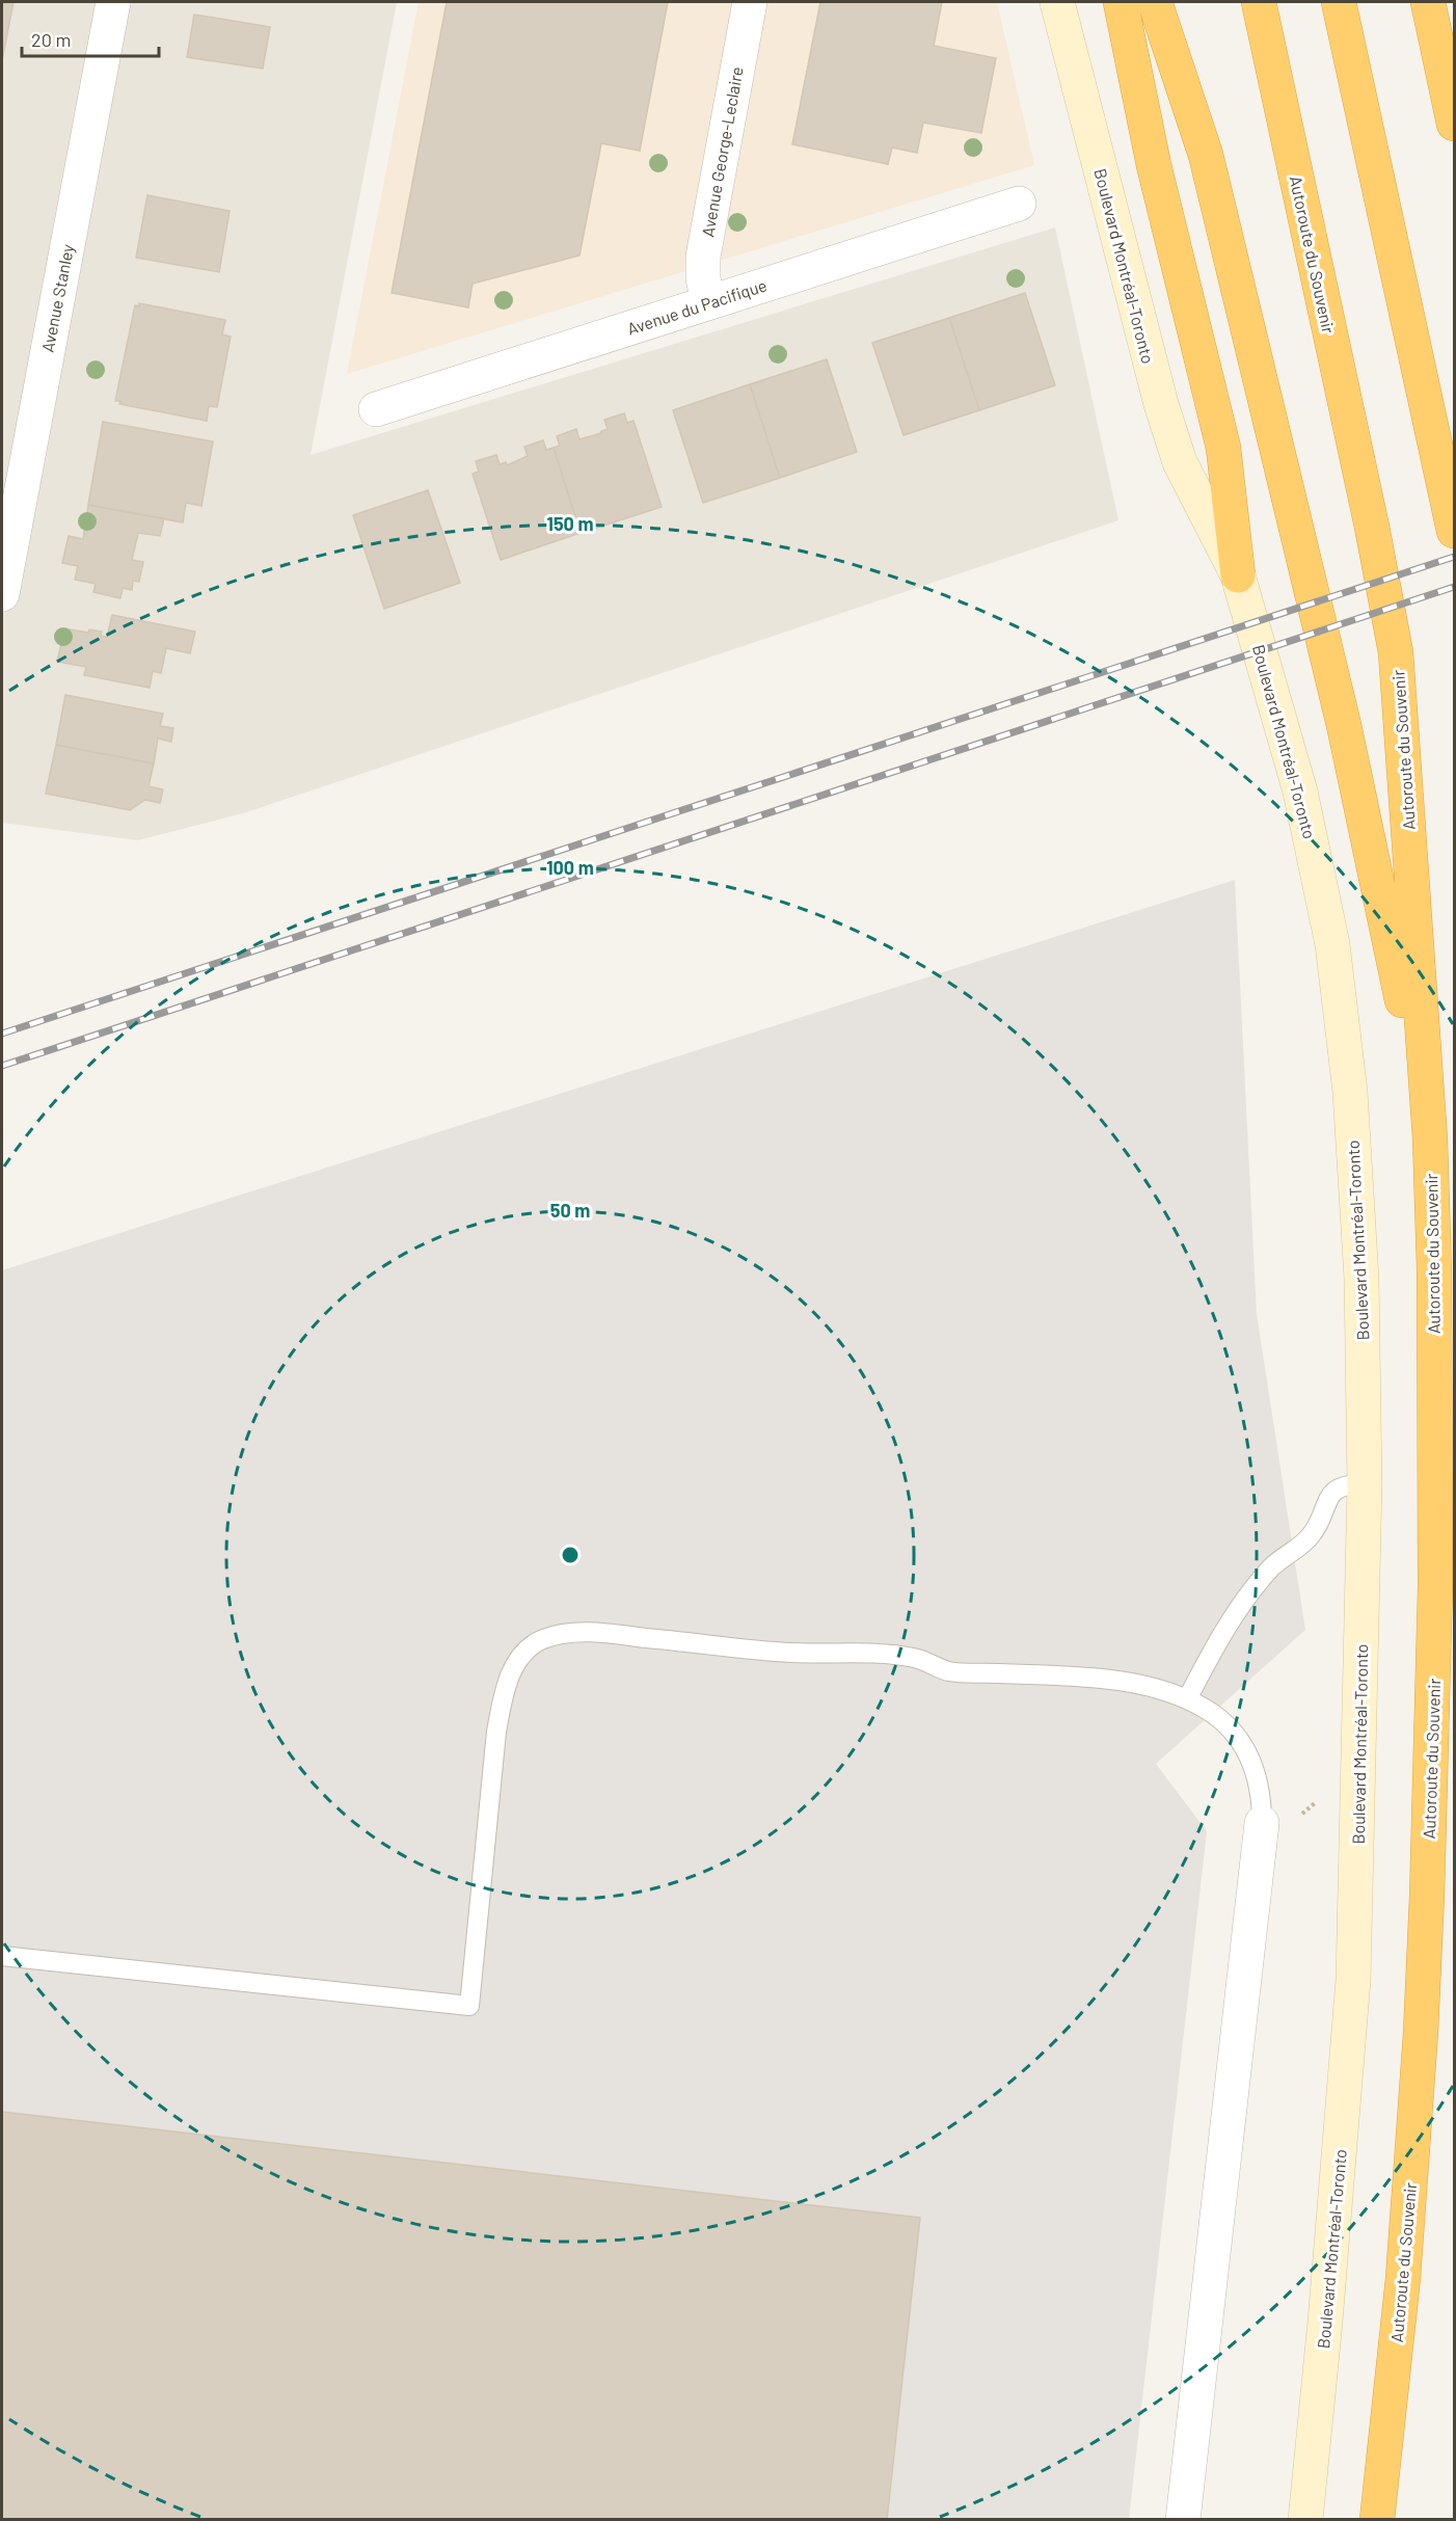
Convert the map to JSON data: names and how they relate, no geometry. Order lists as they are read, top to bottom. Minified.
{"streets":{"highway":["Autoroute du Souvenir"],"main road":["Boulevard Montréal-Toronto"],"street":["Avenue George-Leclaire","Avenue Stanley","Avenue du Pacifique"]},"crossings":[["Avenue George-Leclaire","Avenue du Pacifique"]],"scale_bar":"20 m","rings":["150 m","100 m","50 m"]}
